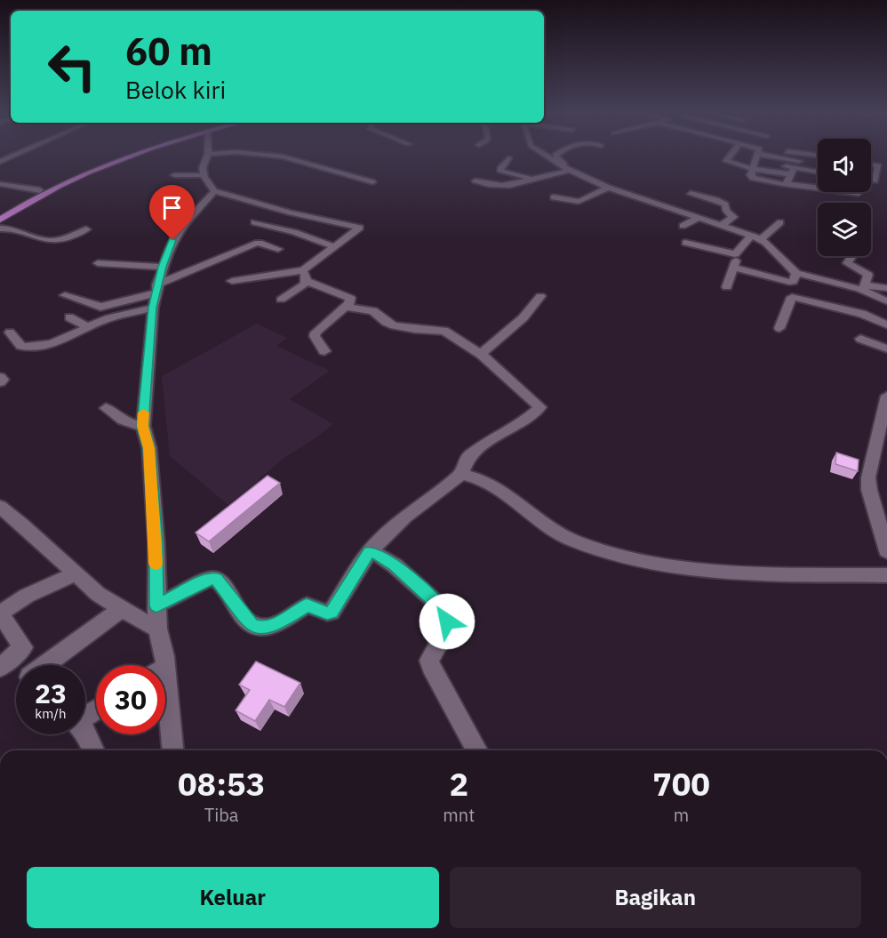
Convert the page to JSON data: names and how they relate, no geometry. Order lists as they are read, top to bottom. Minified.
{"page":{"turn":["60 m","Belok kiri"],"speed":"23 km/h","limit":"30","eta":["08:53","Tiba","2","mnt","700","m"],"buttons":["Keluar","Bagikan"]}}
